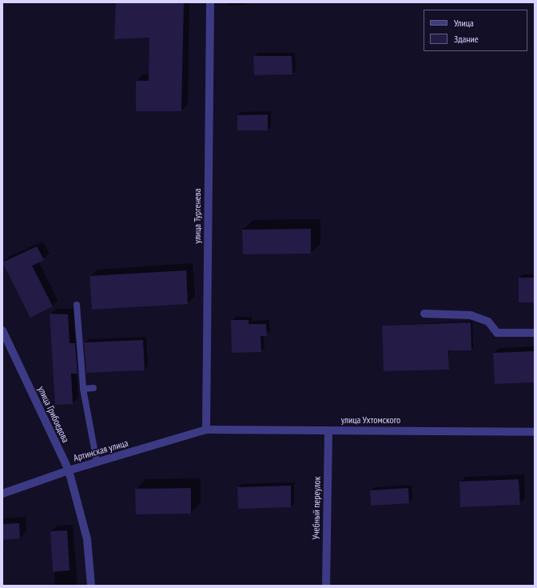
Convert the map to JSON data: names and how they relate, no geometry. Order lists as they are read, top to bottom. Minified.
{"streets":{"street":["улица Тургенева","улица Грибоедова","улица Ухтомского","Артинская улица","Учебный переулок"]},"crossings":[["улица Тургенева","улица Ухтомского"],["улица Тургенева","Артинская улица"],["улица Грибоедова","Артинская улица"],["улица Ухтомского","Артинская улица"],["улица Ухтомского","Учебный переулок"]],"legend":["Улица","Здание"]}
